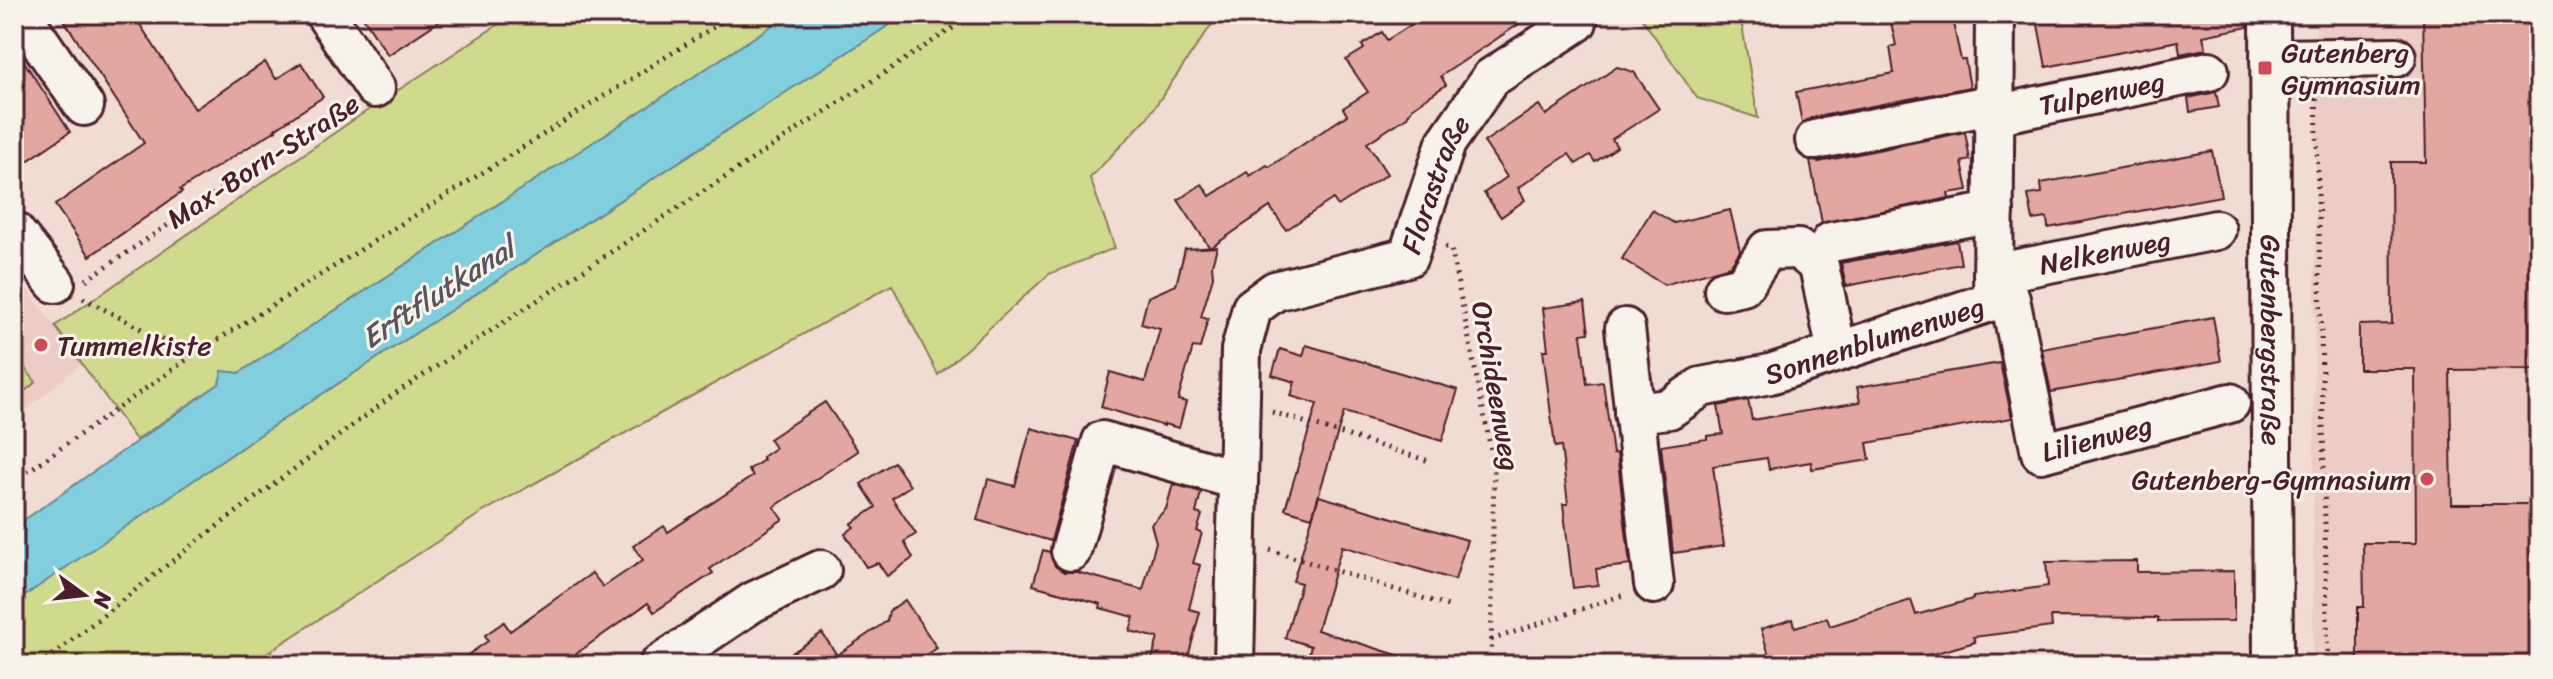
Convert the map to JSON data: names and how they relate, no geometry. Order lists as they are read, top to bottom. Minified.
{"streets":{"street":["Tulpenweg","Max-Born-Straße","Florastraße","Nelkenweg","Sonnenblumenweg","Gutenbergstraße","Lilienweg"],"path":["Orchideenweg"]},"crossings":[["Tulpenweg","Sonnenblumenweg"],["Florastraße","Orchideenweg"],["Nelkenweg","Sonnenblumenweg"],["Nelkenweg","Lilienweg"],["Sonnenblumenweg","Lilienweg"]],"water":["Erftflutkanal"],"places":{"transit":["Gutenberg Gymnasium"],"other":["Tummelkiste","Gutenberg-Gymnasium"]},"north":"right"}
